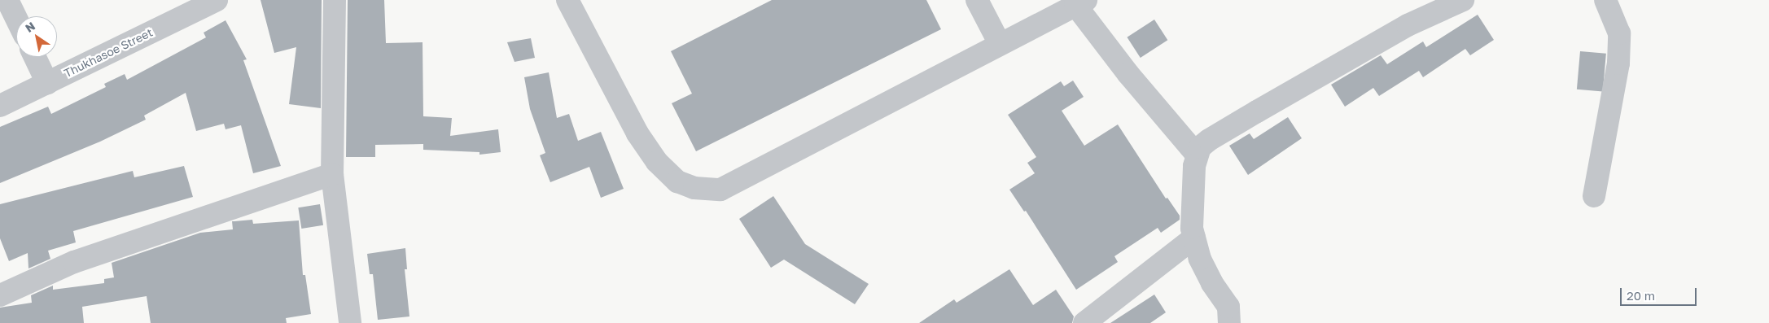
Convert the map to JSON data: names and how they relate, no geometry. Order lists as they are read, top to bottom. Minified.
{"streets":{"street":["Thukhasoe Street"]},"scale_bar":"20 m","north":"top left"}
